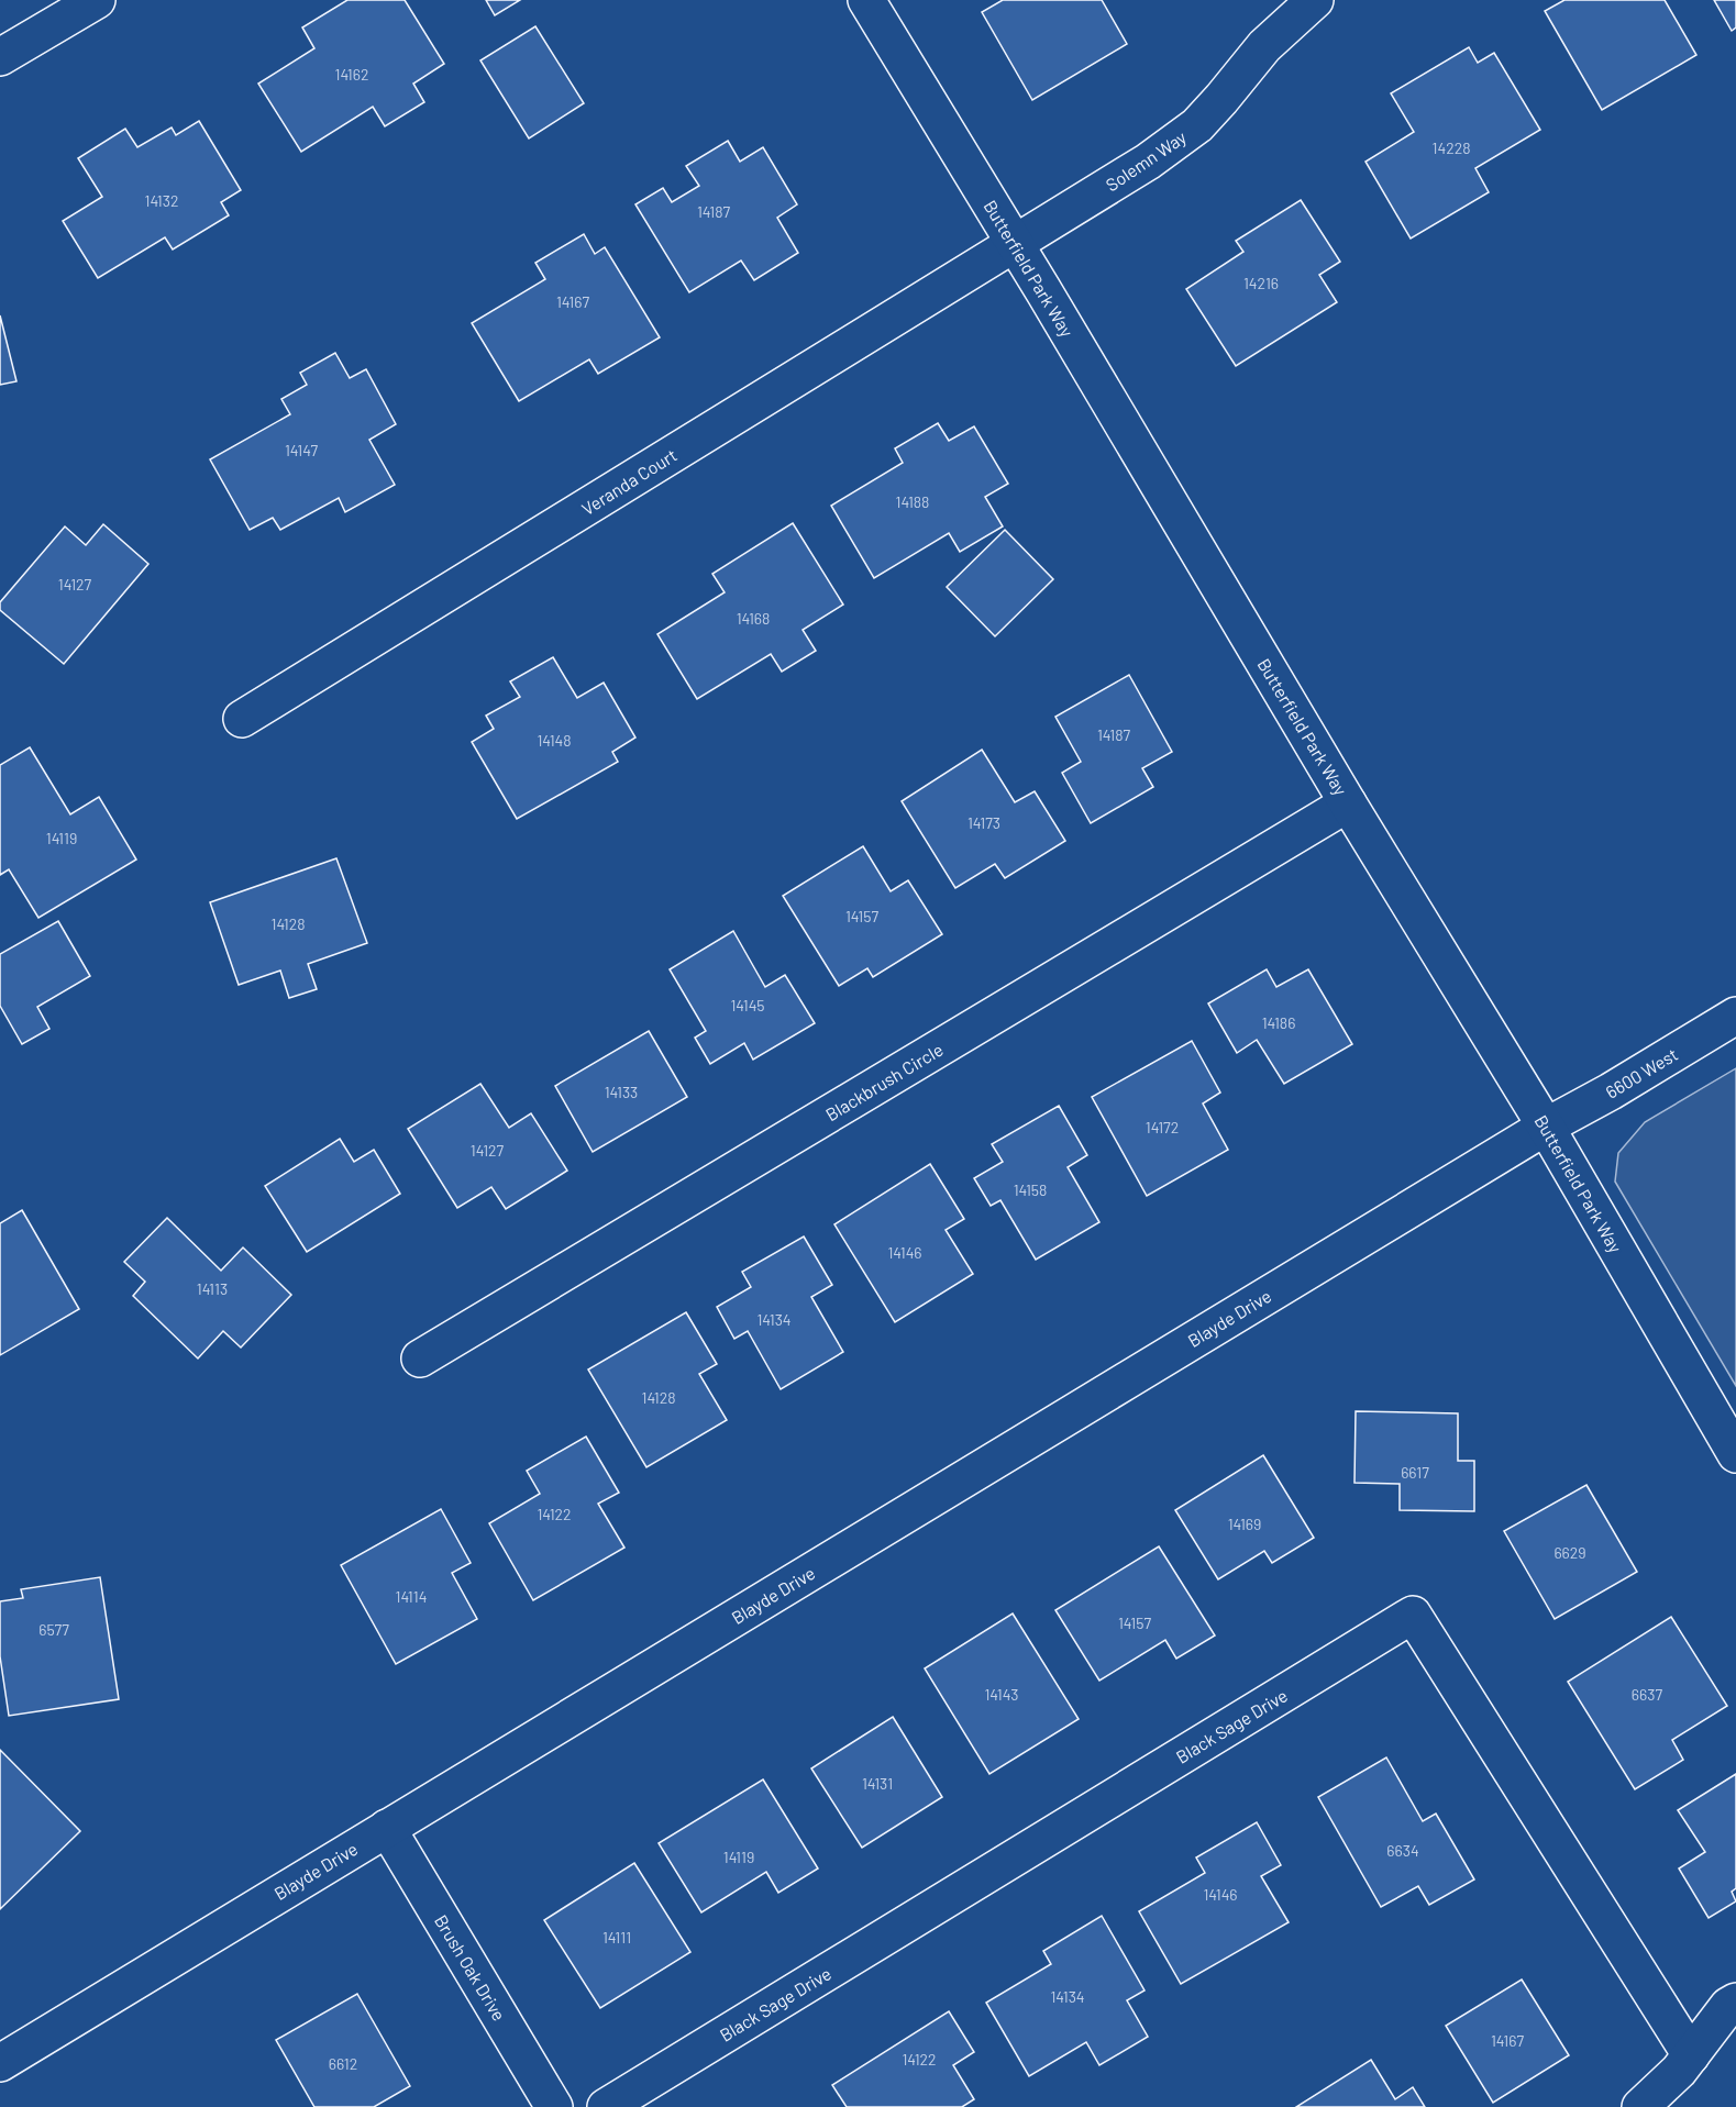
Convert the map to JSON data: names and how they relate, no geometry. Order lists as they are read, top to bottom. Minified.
{"streets":{"street":["Solemn Way","Butterfield Park Way","Veranda Court","6600 West","Blackbrush Circle","Blayde Drive","Black Sage Drive","Brush Oak Drive"]},"crossings":[["Solemn Way","Butterfield Park Way"],["Solemn Way","Veranda Court"],["Butterfield Park Way","Veranda Court"],["Butterfield Park Way","6600 West"],["Butterfield Park Way","Blackbrush Circle"],["Butterfield Park Way","Blayde Drive"],["6600 West","Blayde Drive"],["Blayde Drive","Brush Oak Drive"]],"house_numbers":["14162","14228","14132","14187","14216","14167","14147","14188","14127","14168","14187","14148","14173","14119","14157","14128","14145","14186","14133","14172","14127","14158","14146","14113","14134","14128","6617","14122","14169","6629","14114","14157","6577","14143","6637","14131","6634","14119","14146","14111","14134","14167","14122","6612"]}
